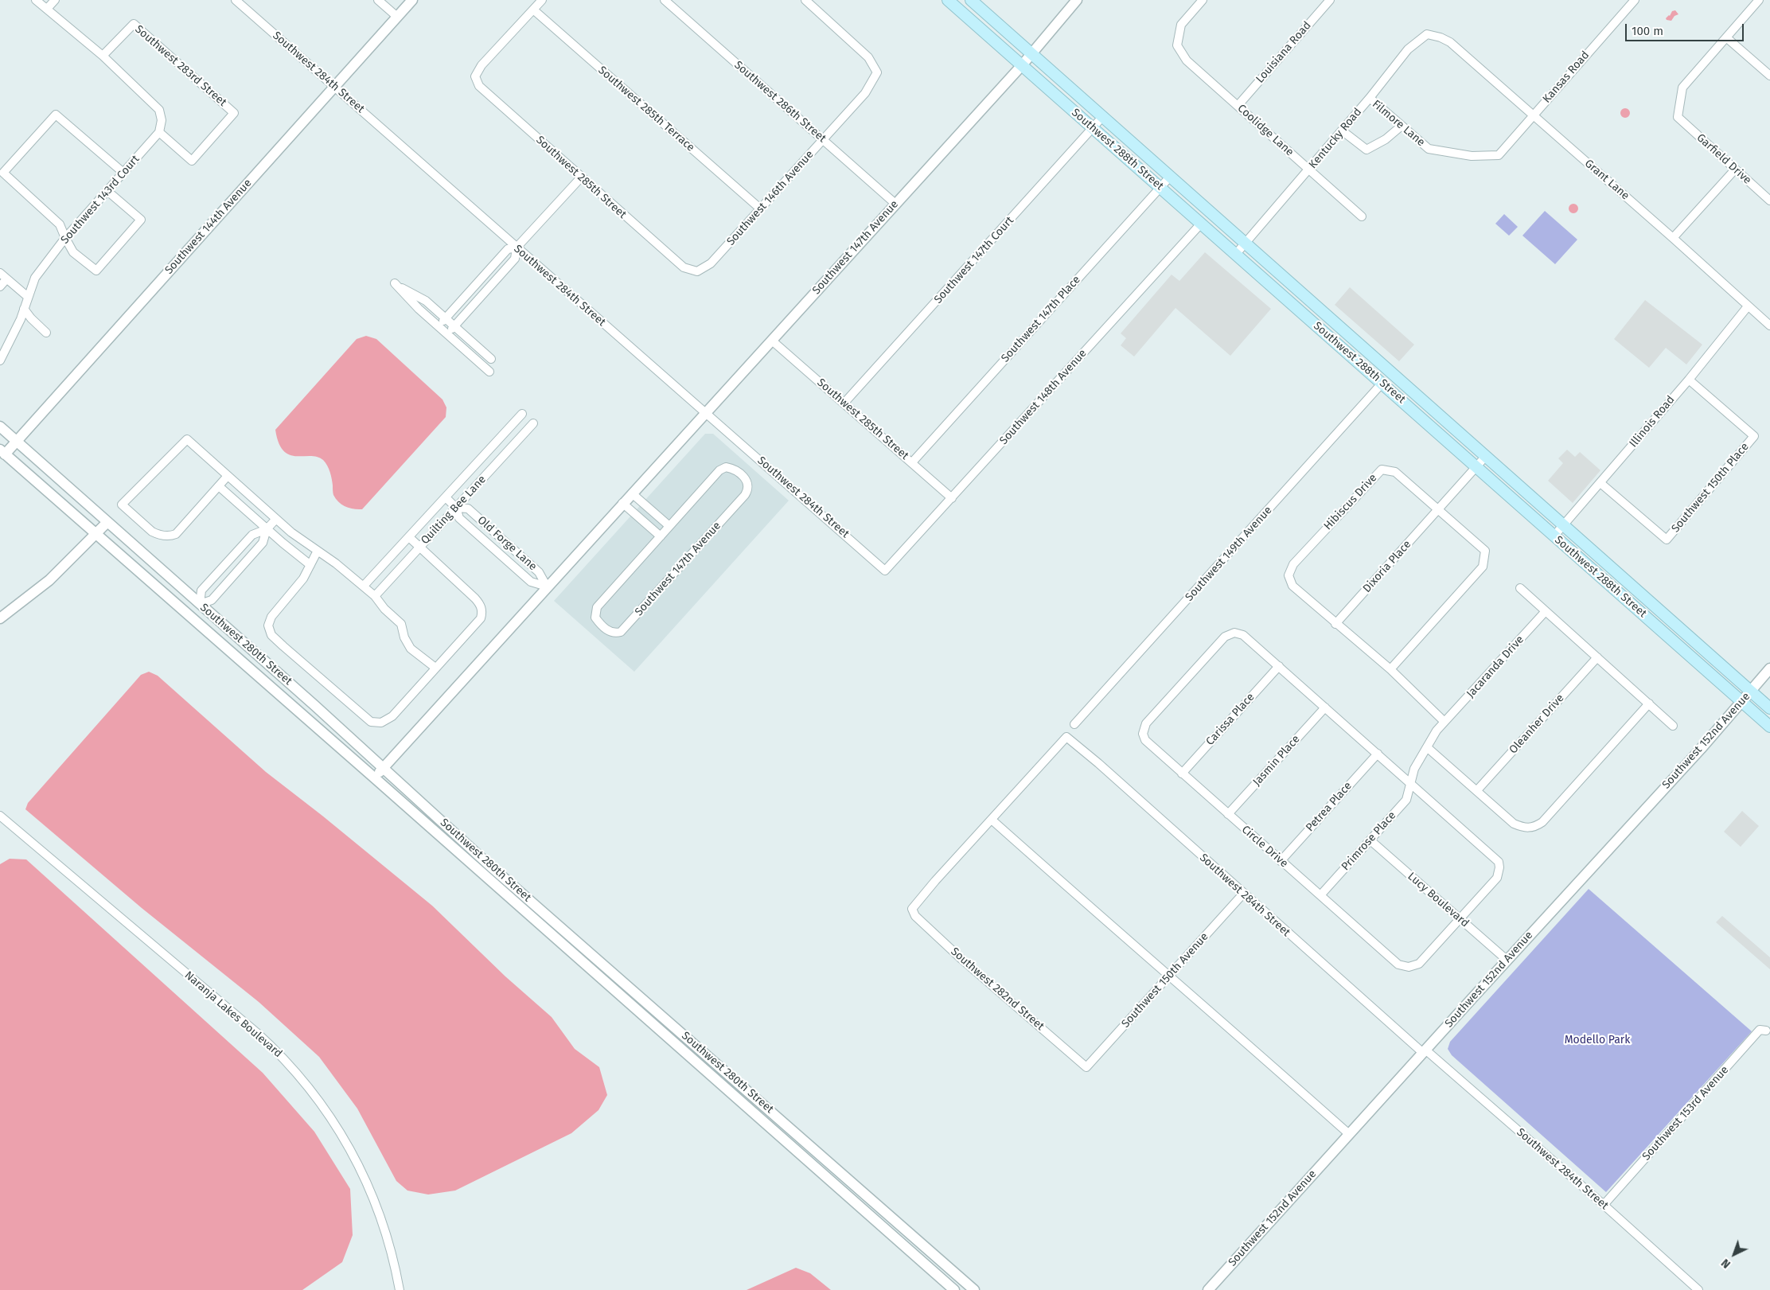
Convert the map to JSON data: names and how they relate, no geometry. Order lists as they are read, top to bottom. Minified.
{"streets":{"main road":["Southwest 288th Street"],"street":["Louisiana Road","Southwest 283rd Street","Southwest 284th Street","Kansas Road","Southwest 286th Street","Southwest 285th Terrace","Filmore Lane","Coolidge Lane","Kentucky Road","Garfield Drive","Southwest 285th Street","Grant Lane","Southwest 146th Avenue","Southwest 143rd Court","Southwest 144th Avenue","Southwest 147th Avenue","Southwest 147th Court","Southwest 147th Place","Southwest 148th Avenue","Illinois Road","Southwest 150th Place","Hibiscus Drive","Quilting Bee Lane","Old Forge Lane","Southwest 149th Avenue","Dixoria Place","Southwest 280th Street","Jacaranda Drive","Carissa Place","Oleanher Drive","Southwest 152nd Avenue","Jasmin Place","Petrea Place","Primrose Place","Circle Drive","Lucy Boulevard","Southwest 150th Avenue","Southwest 282nd Street","Naranja Lakes Boulevard","Southwest 153rd Avenue"]},"crossings":[["Louisiana Road","Coolidge Lane"],["Southwest 283rd Street","Southwest 143rd Court"],["Southwest 284th Street","Southwest 144th Avenue"],["Southwest 284th Street","Southwest 147th Avenue"],["Southwest 284th Street","Southwest 148th Avenue"],["Southwest 284th Street","Southwest 152nd Avenue"],["Southwest 284th Street","Southwest 150th Avenue"],["Southwest 284th Street","Southwest 282nd Street"],["Southwest 284th Street","Southwest 153rd Avenue"],["Kansas Road","Filmore Lane"],["Kansas Road","Grant Lane"],["Southwest 286th Street","Southwest 146th Avenue"],["Southwest 286th Street","Southwest 147th Avenue"],["Southwest 285th Terrace","Southwest 285th Street"],["Southwest 285th Terrace","Southwest 146th Avenue"],["Filmore Lane","Kentucky Road"],["Coolidge Lane","Kentucky Road"],["Kentucky Road","Southwest 288th Street"],["Kentucky Road","Grant Lane"],["Southwest 288th Street","Southwest 147th Avenue"],["Southwest 288th Street","Southwest 147th Court"],["Southwest 288th Street","Southwest 147th Place"],["Southwest 288th Street","Southwest 148th Avenue"],["Southwest 288th Street","Illinois Road"],["Southwest 288th Street","Southwest 149th Avenue"],["Southwest 288th Street","Dixoria Place"],["Southwest 288th Street","Southwest 152nd Avenue"],["Southwest 285th Street","Southwest 146th Avenue"],["Southwest 285th Street","Southwest 147th Avenue"],["Southwest 285th Street","Southwest 147th Court"],["Southwest 285th Street","Southwest 147th Place"],["Southwest 285th Street","Southwest 148th Avenue"],["Grant Lane","Illinois Road"],["Southwest 144th Avenue","Southwest 280th Street"],["Southwest 147th Avenue","Old Forge Lane"],["Southwest 147th Avenue","Southwest 280th Street"],["Illinois Road","Southwest 150th Place"],["Hibiscus Drive","Dixoria Place"],["Hibiscus Drive","Jacaranda Drive"],["Quilting Bee Lane","Old Forge Lane"],["Carissa Place","Circle Drive"],["Southwest 152nd Avenue","Lucy Boulevard"],["Jasmin Place","Circle Drive"],["Petrea Place","Circle Drive"],["Primrose Place","Circle Drive"],["Primrose Place","Lucy Boulevard"],["Circle Drive","Lucy Boulevard"],["Southwest 150th Avenue","Southwest 282nd Street"]],"parks":["Modello Park"],"scale_bar":"100 m","north":"bottom left"}
